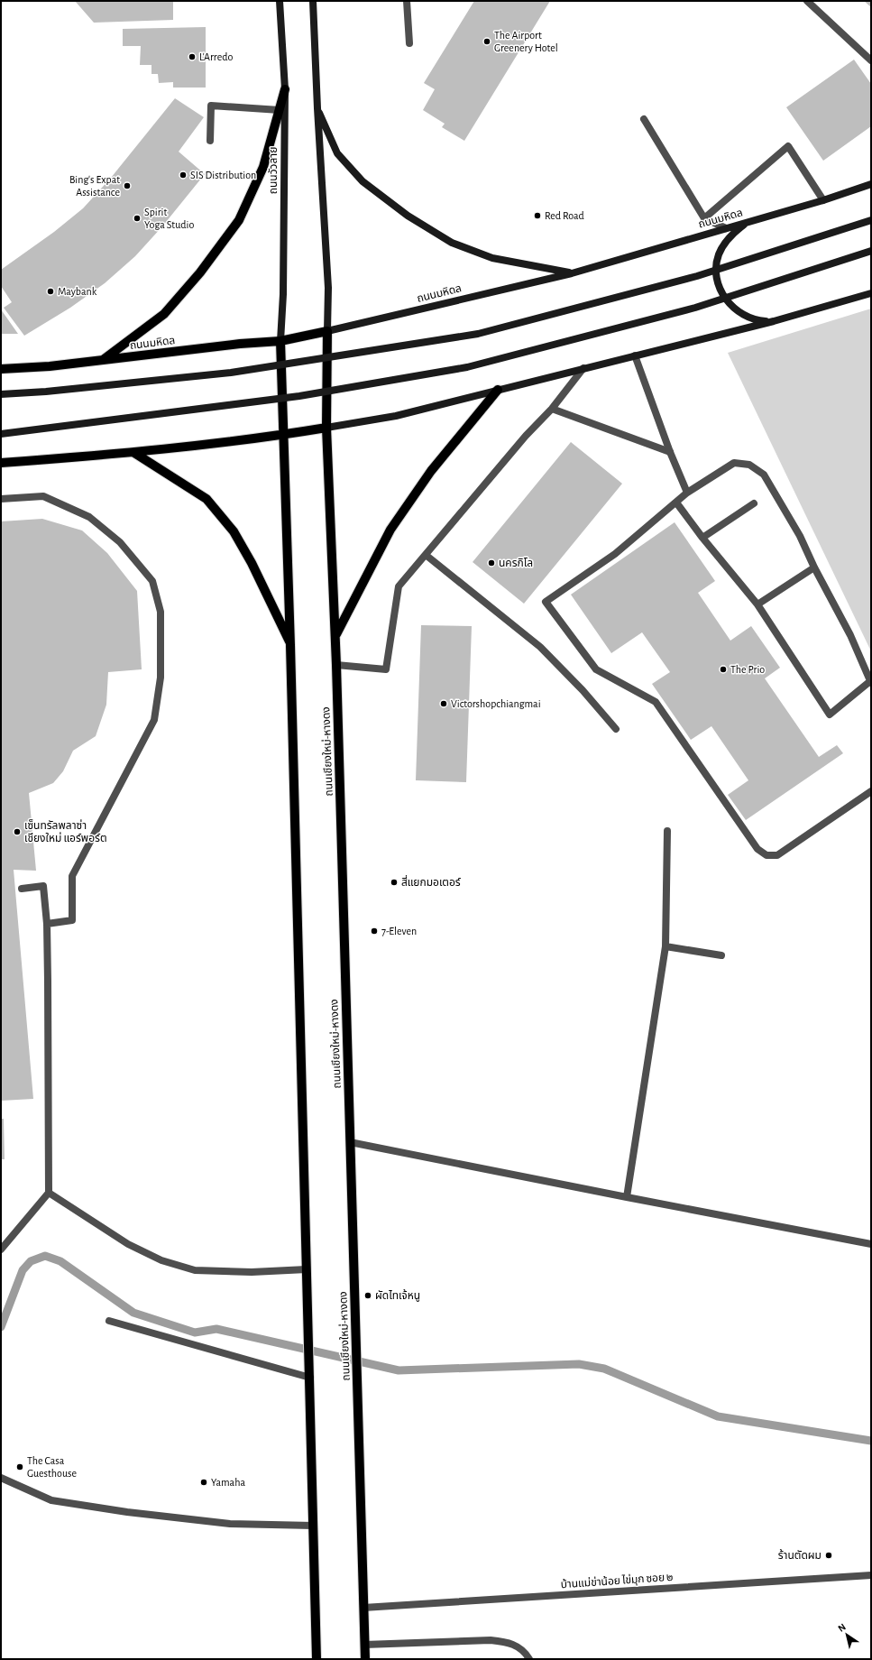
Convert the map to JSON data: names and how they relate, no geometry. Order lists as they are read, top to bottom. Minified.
{"streets":{"main road":["ถนนวัวลาย","ถนนมหิดล","ถนนเชียงใหม่-หางดง"],"street":["บ้านแม่ข่าน้อย ไข่มุก ซอย ๒"]},"crossings":[["ถนนวัวลาย","ถนนมหิดล"],["ถนนมหิดล","ถนนเชียงใหม่-หางดง"],["ถนนเชียงใหม่-หางดง","บ้านแม่ข่าน้อย ไข่มุก ซอย ๒"]],"places":["The Airport Greenery Hotel","L'Arredo","SIS Distribution","Bing's Expat Assistance","Red Road","Spirit Yoga Studio","Maybank","นครกิโล","The Prio","Victorshopchiangmai","เซ็นทรัลพลาซ่า เชียงใหม่ แอร์พอร์ต","สี่แยกมอเตอร์","7-Eleven","ผัดไทเจ้หนู","The Casa Guesthouse","Yamaha","ร้านตัดผม"],"north":"top left"}
